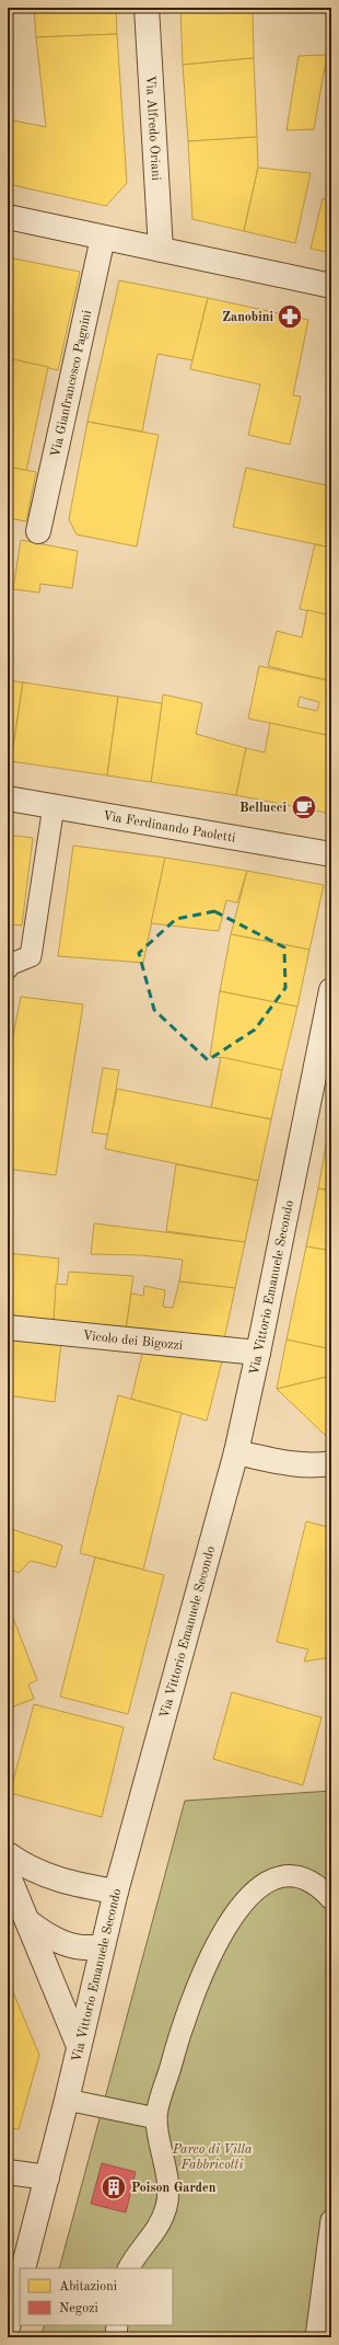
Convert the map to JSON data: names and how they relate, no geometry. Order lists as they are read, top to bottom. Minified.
{"streets":{"street":["Via Alfredo Oriani","Via Gianfrancesco Pagnini","Via Ferdinando Paoletti","Via Vittorio Emanuele Secondo","Vicolo dei Bigozzi"]},"crossings":[["Via Vittorio Emanuele Secondo","Vicolo dei Bigozzi"]],"parks":["Parco di Villa Fabbricotti"],"places":{"pharmacy":["Zanobini"],"cafe":["Bellucci"],"building":["Poison Garden"]},"legend":["Abitazioni","Negozi"]}
